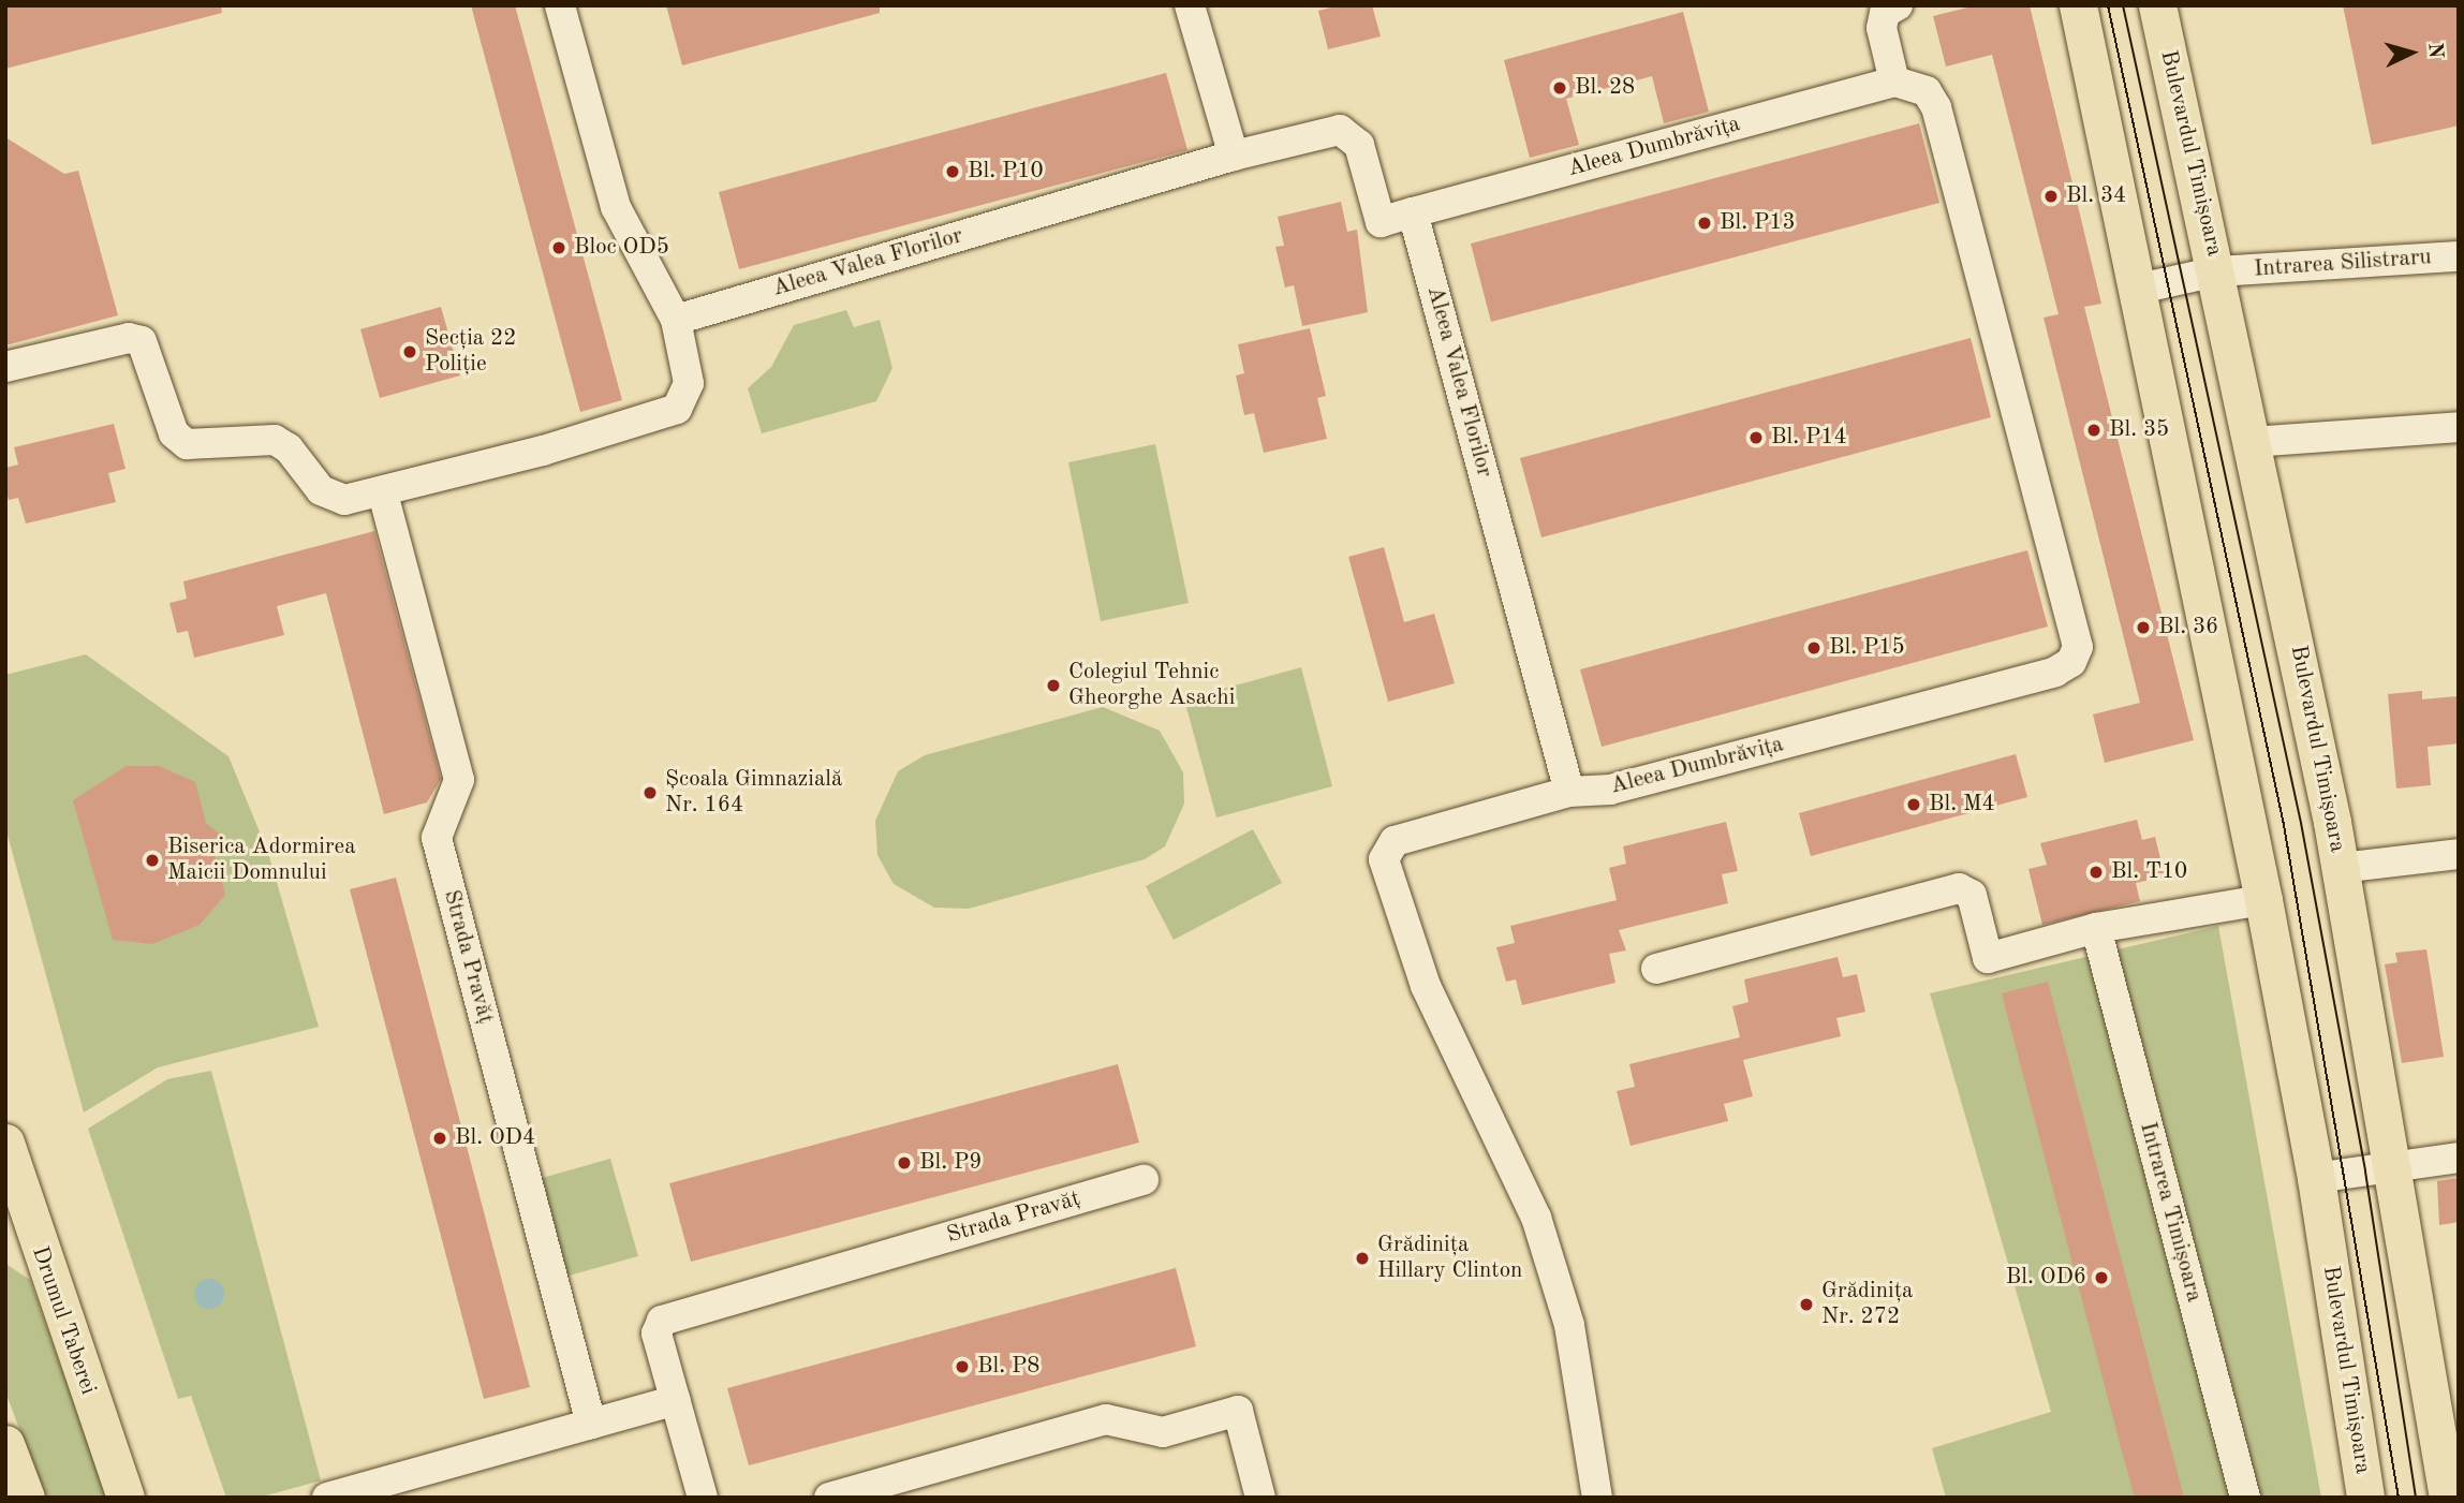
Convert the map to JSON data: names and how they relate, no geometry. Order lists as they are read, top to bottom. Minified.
{"streets":{"main road":["Bulevardul Timișoara","Drumul Taberei"],"street":["Aleea Dumbrăvița","Aleea Valea Florilor","Intrarea Silistraru","Strada Pravăț","Intrarea Timișoara"]},"crossings":[["Aleea Dumbrăvița","Aleea Valea Florilor"],["Bulevardul Timișoara","Intrarea Silistraru"]],"places":["Bl. 28","Bl. P10","Bl. 34","Bl. P13","Bloc OD5","Secția 22 Poliție","Bl. 35","Bl. P14","Bl. 36","Bl. P15","Colegiul Tehnic Gheorghe Asachi","Școala Gimnazială Nr. 164","Bl. M4","Biserica Adormirea Maicii Domnului","Bl. T10","Bl. OD4","Bl. P9","Grădinița Hillary Clinton","Bl. OD6","Grădinița Nr. 272","Bl. P8"],"north":"right"}
